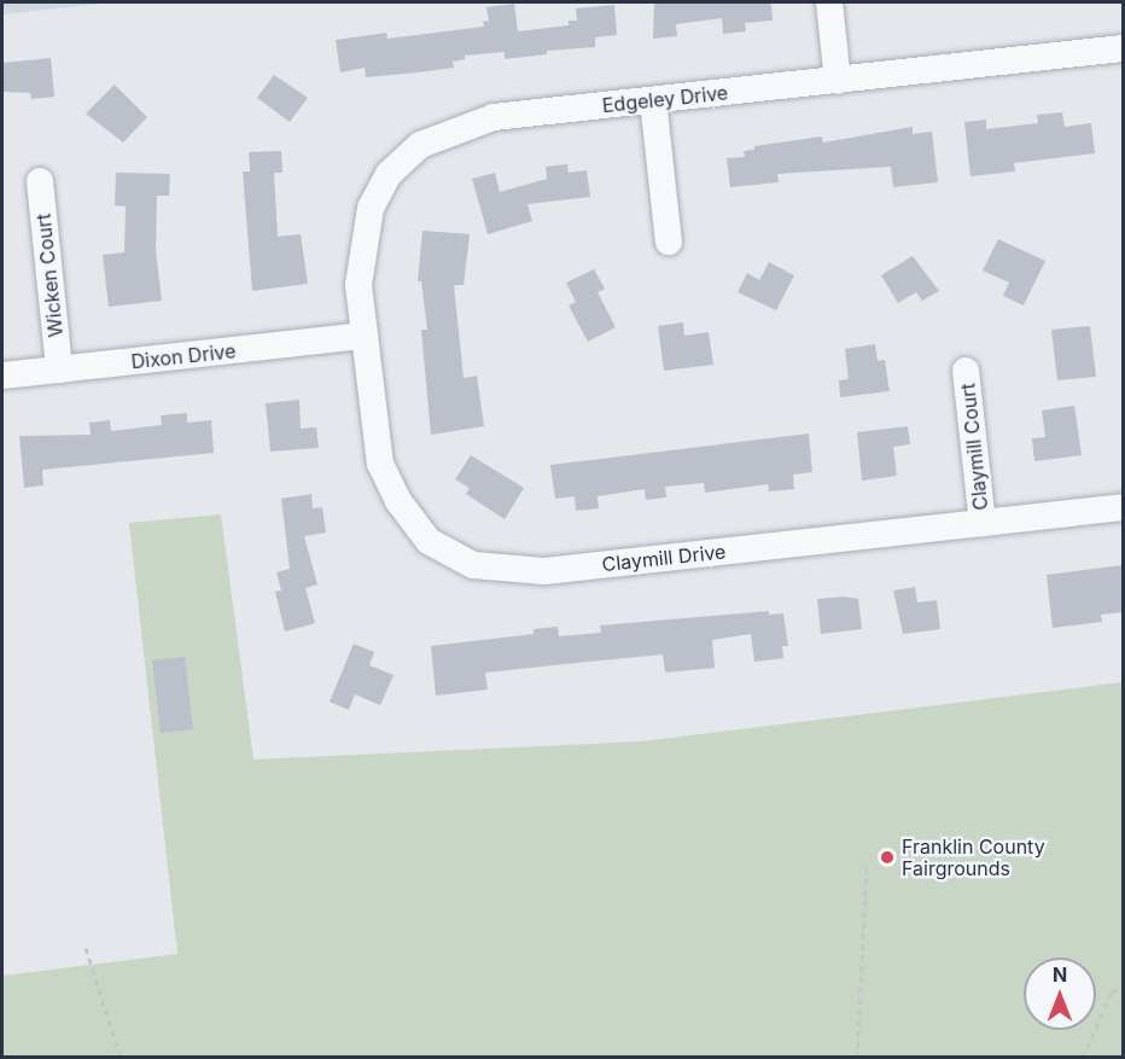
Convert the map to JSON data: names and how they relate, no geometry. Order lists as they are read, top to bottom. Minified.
{"streets":{"street":["Edgeley Drive","Wicken Court","Dixon Drive","Claymill Court","Claymill Drive"]},"crossings":[["Edgeley Drive","Dixon Drive"],["Edgeley Drive","Claymill Drive"],["Wicken Court","Dixon Drive"],["Dixon Drive","Claymill Drive"],["Claymill Court","Claymill Drive"]],"places":["Franklin County Fairgrounds"],"north":"top"}
